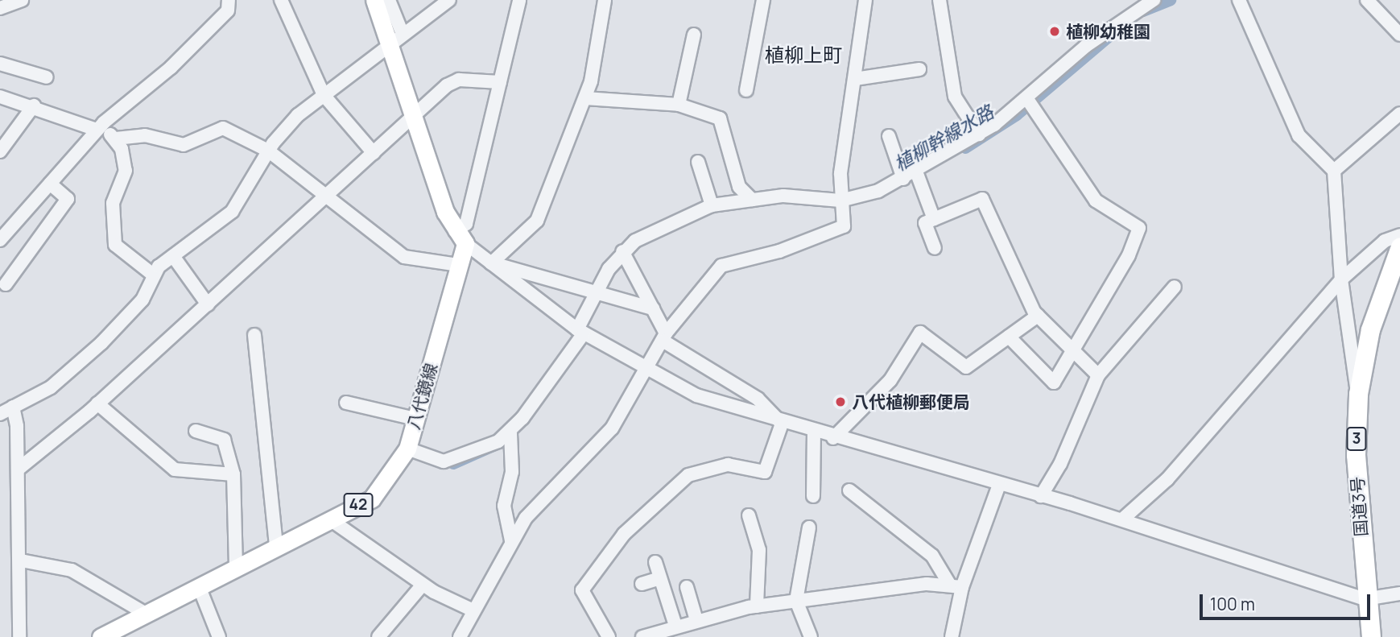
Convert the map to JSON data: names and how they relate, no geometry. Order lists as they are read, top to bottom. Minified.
{"streets":{"highway":["3","国道3号"],"main road":["八代鏡線","42"]},"districts":["植柳上町"],"water":["植柳幹線水路"],"places":["植柳幼稚園","八代植柳郵便局"],"scale_bar":"100 m"}
